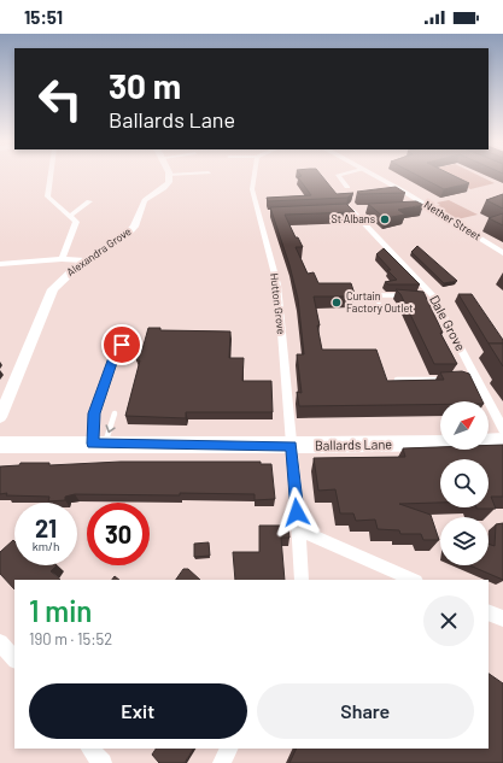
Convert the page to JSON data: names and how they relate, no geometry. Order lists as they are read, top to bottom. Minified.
{"streets":{"main road":["Ballards Lane"],"street":["Nether Street","Alexandra Grove","Hutton Grove","Dale Grove"]},"crossings":[["Hutton Grove","Ballards Lane"]],"places":["St Albans","Curtain Factory Outlet"],"north":"top right","page":{"status":"15:51","turn":["30 m","Ballards Lane"],"speed":"21 km/h","limit":"30","heading":["1 min","190 m · 15:52"],"buttons":["Exit","Share"]}}
